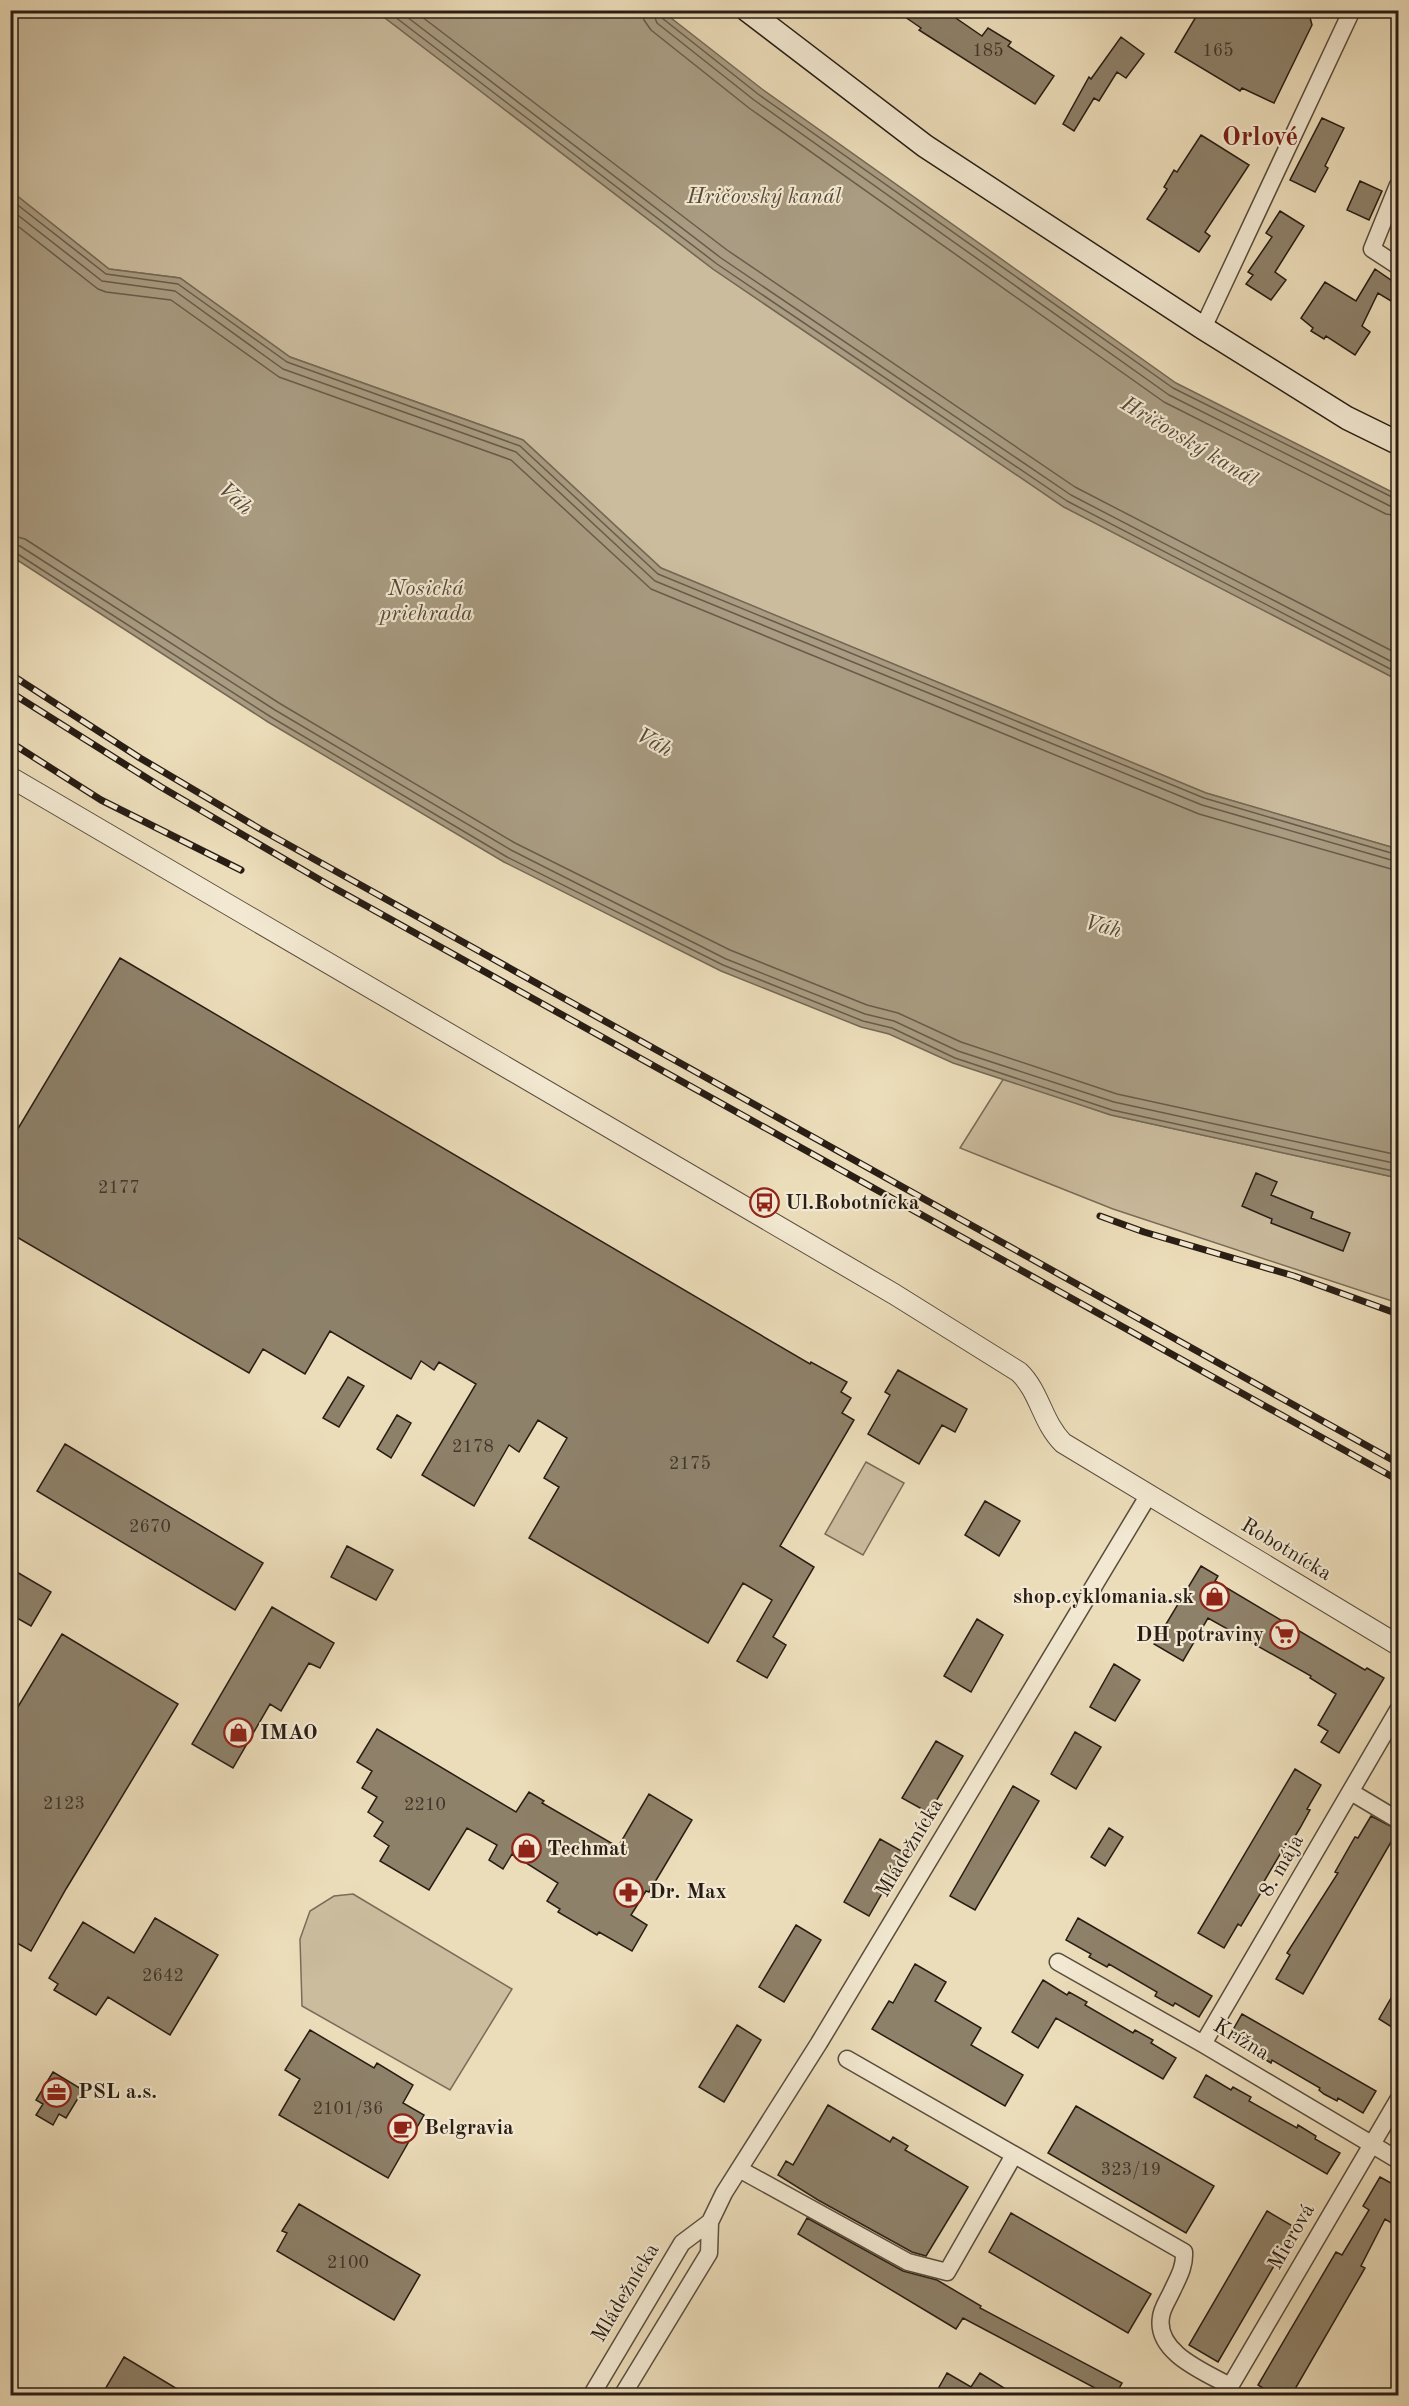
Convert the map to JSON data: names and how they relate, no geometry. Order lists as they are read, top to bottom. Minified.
{"streets":{"street":["Robotnícka","Mládežnícka","8. mája","Krížna","Mierová"]},"crossings":[["Robotnícka","Mládežnícka"],["8. mája","Krížna"],["Krížna","Mierová"]],"districts":["Orlové"],"water":["Hričovský kanál","Váh","Nosická priehrada"],"places":{"bus stop":["Ul.Robotnícka"],"shop":["shop.cyklomania.sk","IMAO","Techmat"],"supermarket":["DH potraviny"],"pharmacy":["Dr. Max"],"office":["PSL a.s."],"cafe":["Belgravia"]},"house_numbers":["185","165","2177","2178","2175","2670","2123","2210","2642","2101/36","323/19","2100"]}
